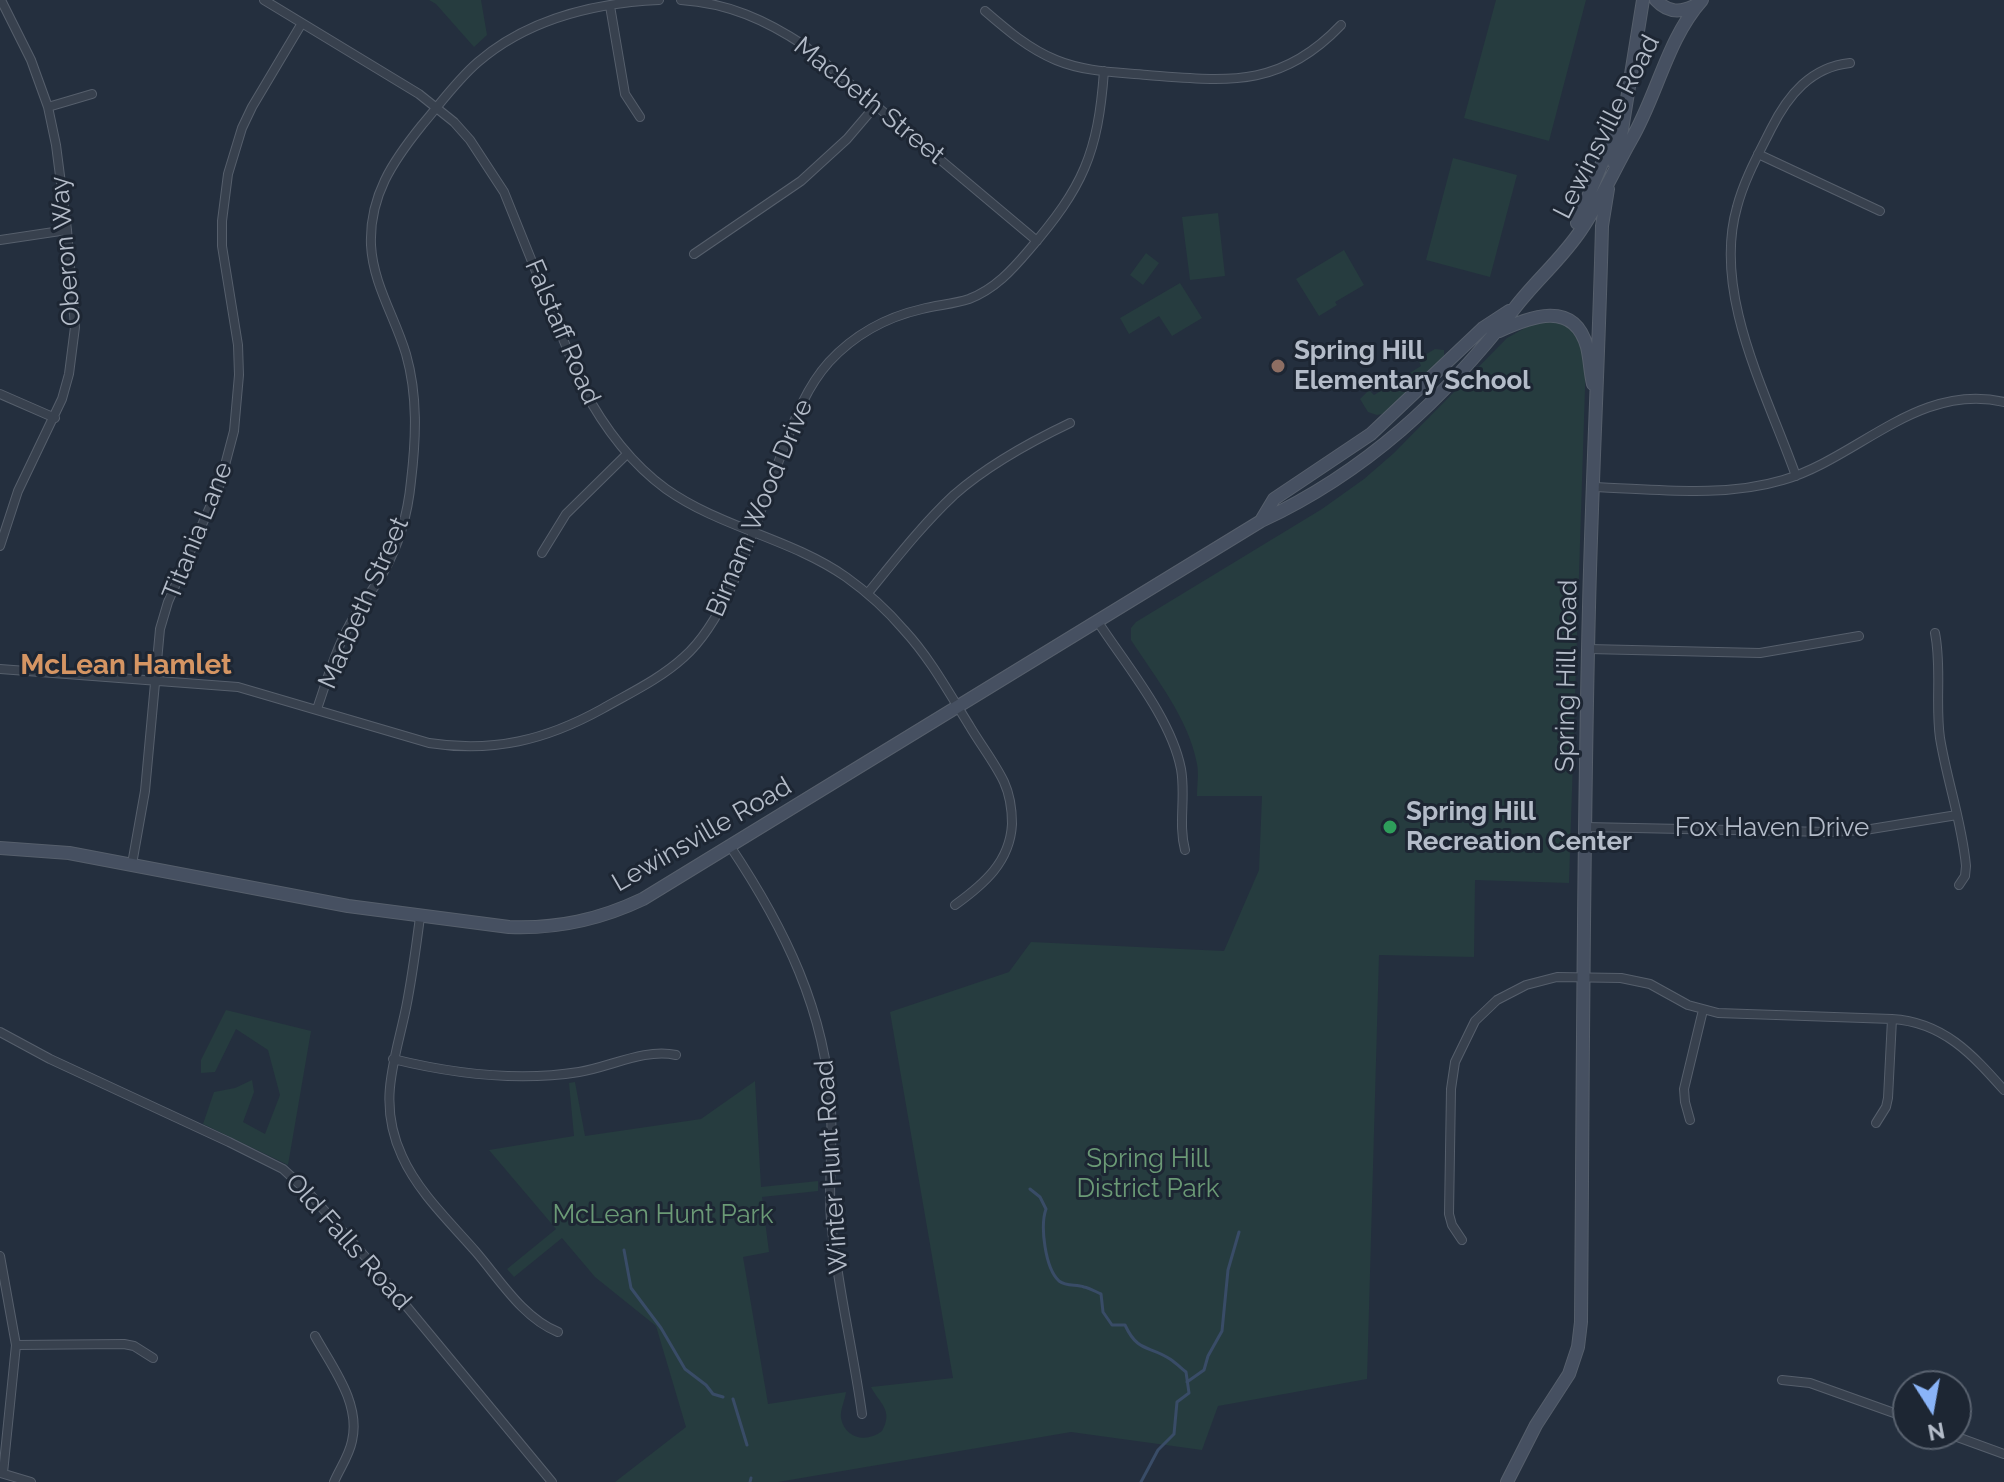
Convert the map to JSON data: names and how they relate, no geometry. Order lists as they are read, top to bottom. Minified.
{"streets":{"main road":["Lewinsville Road","Spring Hill Road"],"street":["Macbeth Street","Oberon Way","Falstaff Road","Birnam Wood Drive","Titania Lane","Fox Haven Drive","Winter Hunt Road","Old Falls Road"]},"crossings":[["Macbeth Street","Falstaff Road"],["Macbeth Street","Birnam Wood Drive"],["Lewinsville Road","Falstaff Road"],["Lewinsville Road","Titania Lane"],["Lewinsville Road","Spring Hill Road"],["Lewinsville Road","Winter Hunt Road"],["Falstaff Road","Birnam Wood Drive"],["Falstaff Road","Titania Lane"],["Birnam Wood Drive","Titania Lane"],["Spring Hill Road","Fox Haven Drive"]],"districts":["McLean Hamlet"],"parks":["Spring Hill District Park","McLean Hunt Park"],"places":["Spring Hill Elementary School","Spring Hill Recreation Center"],"north":"bottom"}
